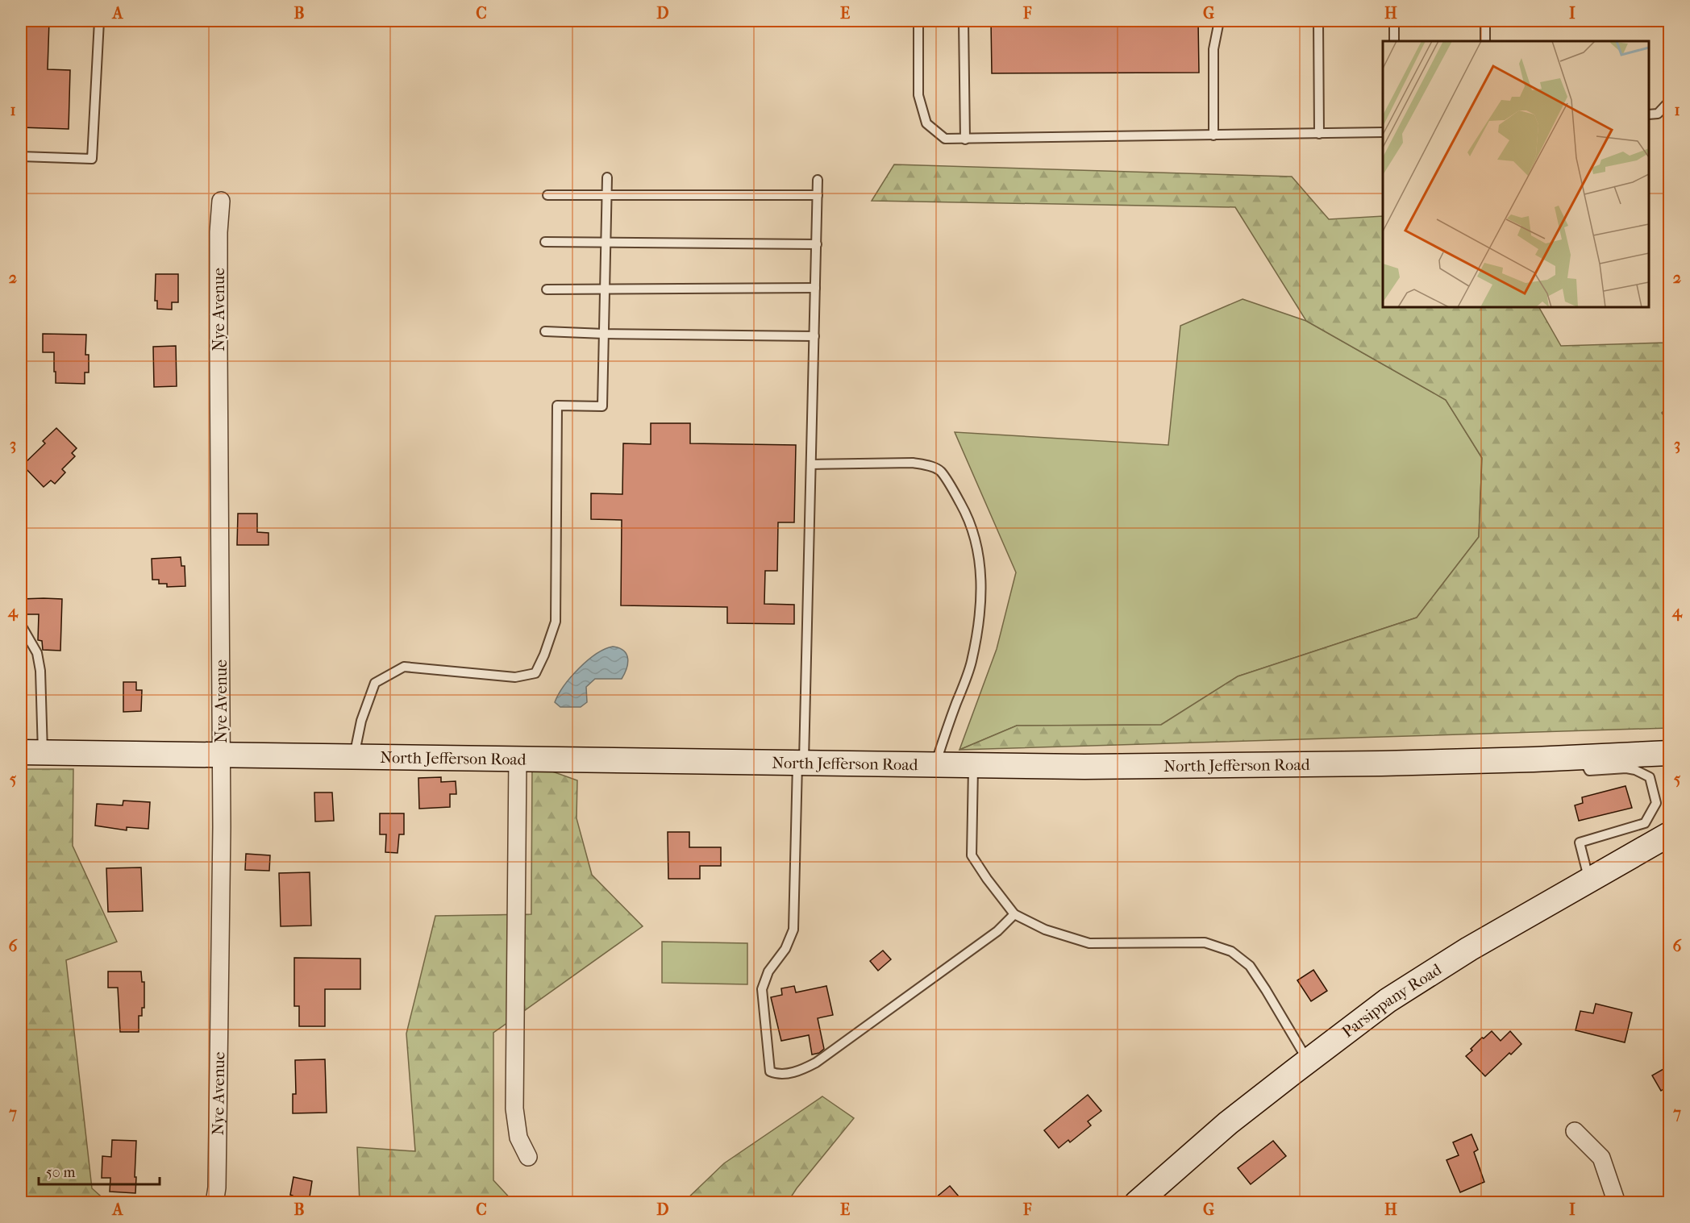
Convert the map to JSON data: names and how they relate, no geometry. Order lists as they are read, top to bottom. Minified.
{"streets":{"street":["Nye Avenue","North Jefferson Road","Parsippany Road"]},"crossings":[["Nye Avenue","North Jefferson Road"]],"scale_bar":"50 m","grid":{"columns":["A","B","C","D","E","F","G","H","I"],"rows":["1","2","3","4","5","6","7"]}}
